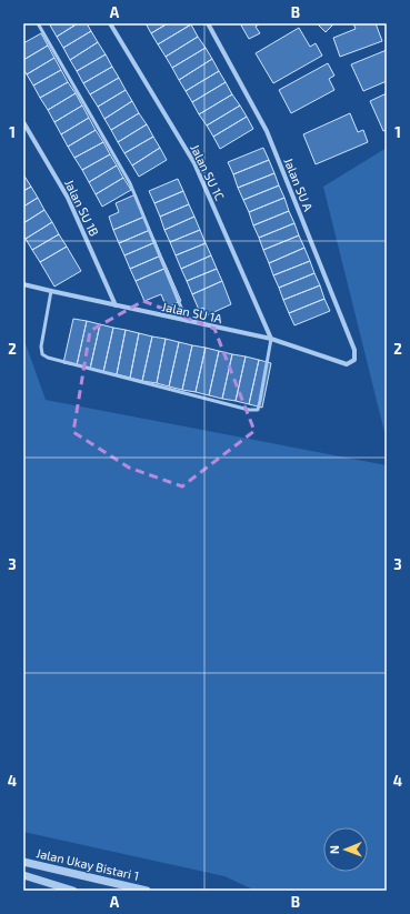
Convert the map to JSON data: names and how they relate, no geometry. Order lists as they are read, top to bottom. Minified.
{"streets":{"street":["Jalan SU 1C","Jalan SU A","Jalan SU 1B","Jalan SU 1A","Jalan Ukay Bistari 1"]},"crossings":[["Jalan SU 1C","Jalan SU 1A"],["Jalan SU A","Jalan SU 1A"],["Jalan SU 1B","Jalan SU 1A"]],"north":"left","grid":{"columns":["A","B"],"rows":["1","2","3","4"]}}
